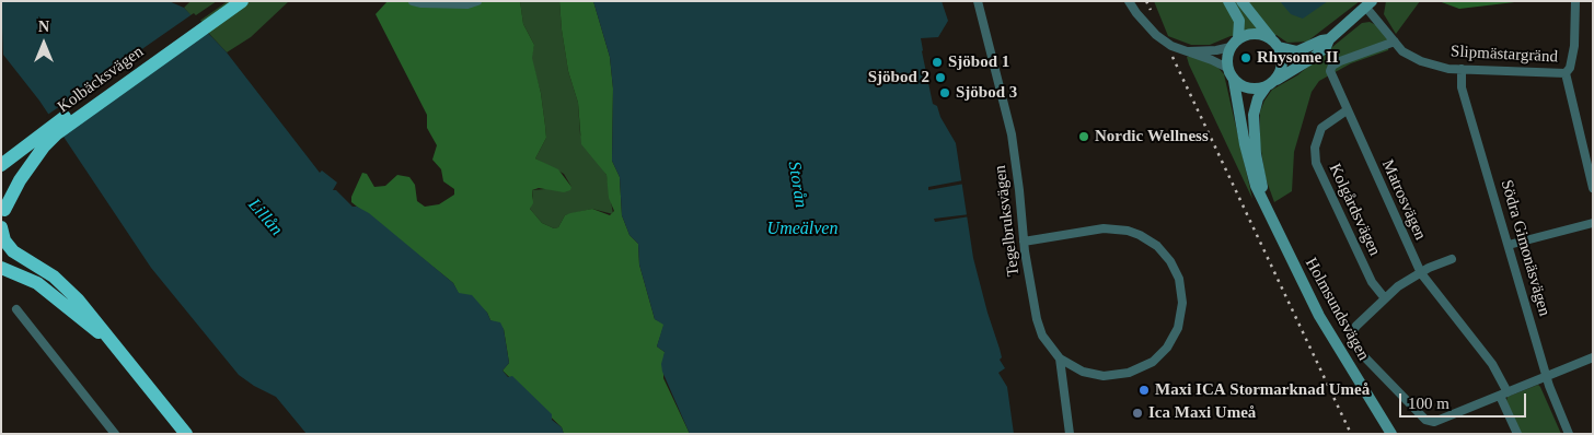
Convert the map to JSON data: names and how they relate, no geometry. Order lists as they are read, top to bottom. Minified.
{"streets":{"highway":["Kolbäcksvägen"],"main road":["Holmsundsvägen"],"street":["Slipmästargränd","Matrosvägen","Kolgårdsvägen","Tegelbruksvägen","Södra Gimonäsvägen"]},"crossings":[["Slipmästargränd","Matrosvägen"],["Slipmästargränd","Södra Gimonäsvägen"],["Matrosvägen","Kolgårdsvägen"]],"water":["Storån","Lillån","Umeälven"],"places":["Rhysome II","Sjöbod 1","Sjöbod 2","Sjöbod 3","Nordic Wellness","Maxi ICA Stormarknad Umeå","Ica Maxi Umeå"],"scale_bar":"100 m","north":"top"}
